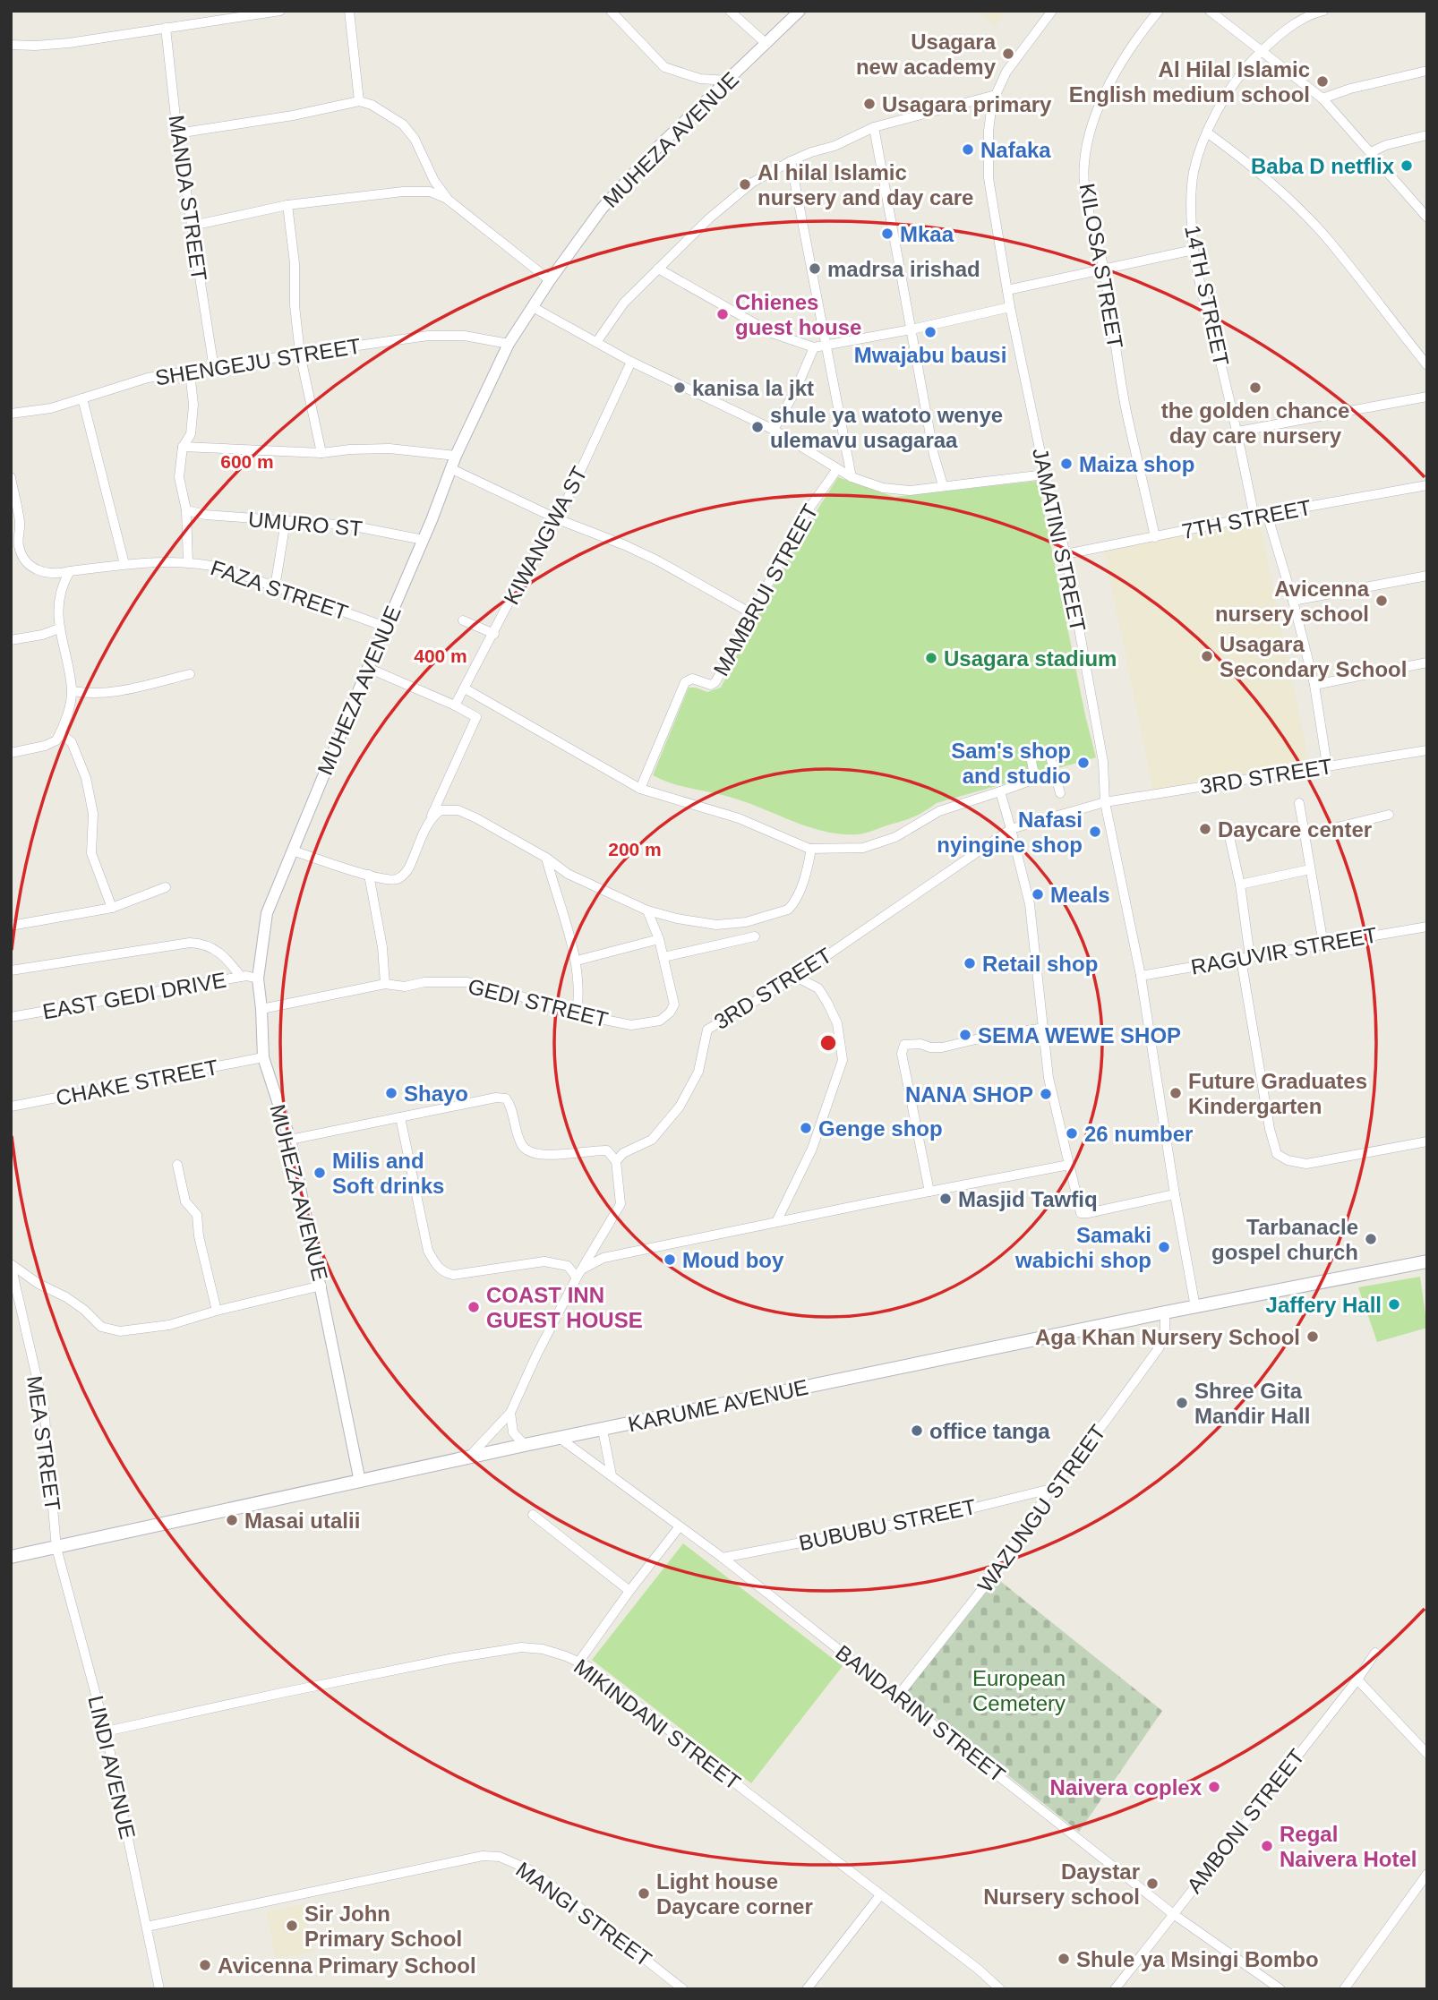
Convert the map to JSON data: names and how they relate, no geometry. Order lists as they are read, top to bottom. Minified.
{"streets":{"main road":["KARUME AVENUE"],"street":["MUHEZA AVENUE","MANDA STREET","KILOSA STREET","14TH STREET","SHENGEJU STREET","7TH STREET","UMURO ST","KIWANGWA ST","JAMATINI STREET","FAZA STREET","MAMBRUI STREET","3RD STREET","RAGUVIR STREET","EAST GEDI DRIVE","GEDI STREET","CHAKE STREET","MEA STREET","WAZUNGU STREET","BUBUBU STREET","BANDARINI STREET","MIKINDANI STREET","LINDI AVENUE","AMBONI STREET","MANGI STREET"]},"crossings":[["MUHEZA AVENUE","SHENGEJU STREET"],["MUHEZA AVENUE","UMURO ST"],["MUHEZA AVENUE","FAZA STREET"],["MUHEZA AVENUE","EAST GEDI DRIVE"],["MUHEZA AVENUE","GEDI STREET"],["MUHEZA AVENUE","CHAKE STREET"],["MUHEZA AVENUE","KARUME AVENUE"],["MANDA STREET","SHENGEJU STREET"],["KILOSA STREET","7TH STREET"],["14TH STREET","7TH STREET"],["7TH STREET","JAMATINI STREET"],["JAMATINI STREET","3RD STREET"],["JAMATINI STREET","RAGUVIR STREET"],["JAMATINI STREET","KARUME AVENUE"],["KARUME AVENUE","MEA STREET"],["KARUME AVENUE","WAZUNGU STREET"],["KARUME AVENUE","BANDARINI STREET"],["KARUME AVENUE","LINDI AVENUE"],["MEA STREET","LINDI AVENUE"],["WAZUNGU STREET","BUBUBU STREET"],["WAZUNGU STREET","BANDARINI STREET"],["BUBUBU STREET","BANDARINI STREET"],["BANDARINI STREET","AMBONI STREET"],["MIKINDANI STREET","LINDI AVENUE"],["LINDI AVENUE","MANGI STREET"]],"parks":["European Cemetery"],"places":["Usagara new academy","Al Hilal Islamic English medium school","Usagara primary","Nafaka","Baba D netflix","Al hilal Islamic nursery and day care","Mkaa","madrsa irishad","Chienes guest house","Mwajabu bausi","kanisa la jkt","the golden chance day care nursery","shule ya watoto wenye ulemavu usagaraa","Maiza shop","Avicenna nursery school","Usagara Secondary School","Usagara stadium","Sam's shop and studio","Daycare center","Nafasi nyingine shop","Meals","Retail shop","SEMA WEWE SHOP","Shayo","Future Graduates Kindergarten","NANA SHOP","Genge shop","26 number","Milis and Soft drinks","Masjid Tawfiq","Tarbanacle gospel church","Samaki wabichi shop","Moud boy","Jaffery Hall","COAST INN GUEST HOUSE","Aga Khan Nursery School","Shree Gita Mandir Hall","office tanga","Masai utalii","Naivera coplex","Regal Naivera Hotel","Daystar Nursery school","Light house Daycare corner","Sir John Primary School","Shule ya Msingi Bombo","Avicenna Primary School"],"rings":["600 m","400 m","200 m"]}
